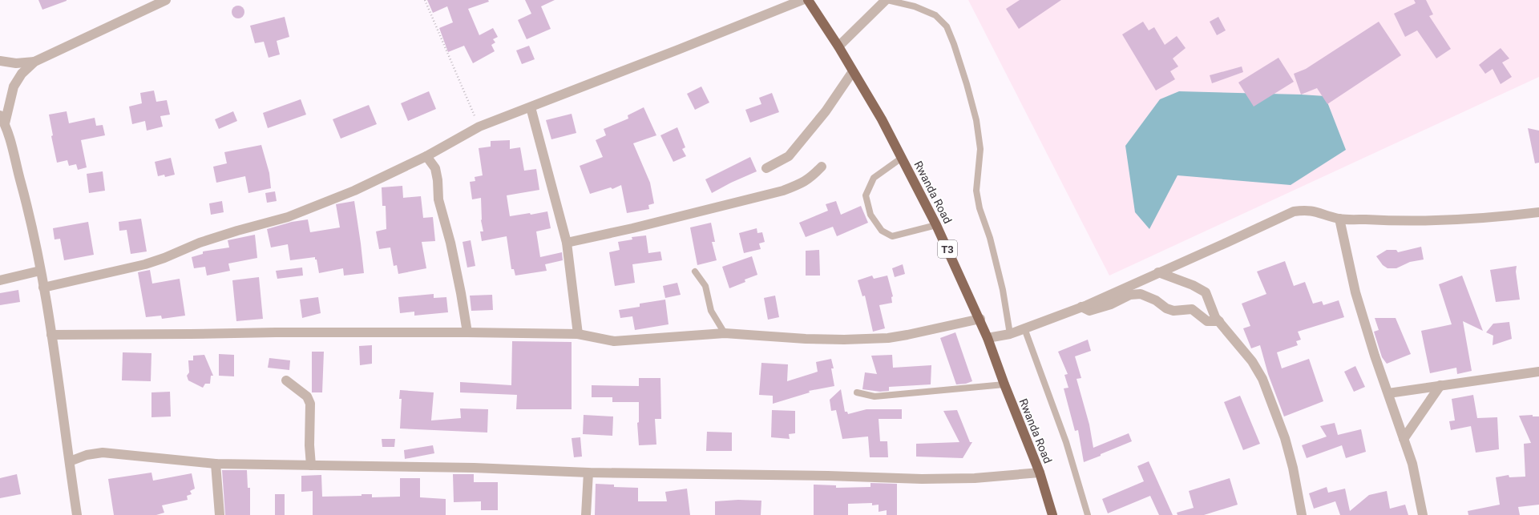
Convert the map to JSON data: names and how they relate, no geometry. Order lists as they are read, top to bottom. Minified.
{"streets":{"highway":["Rwanda Road","T3"]}}
